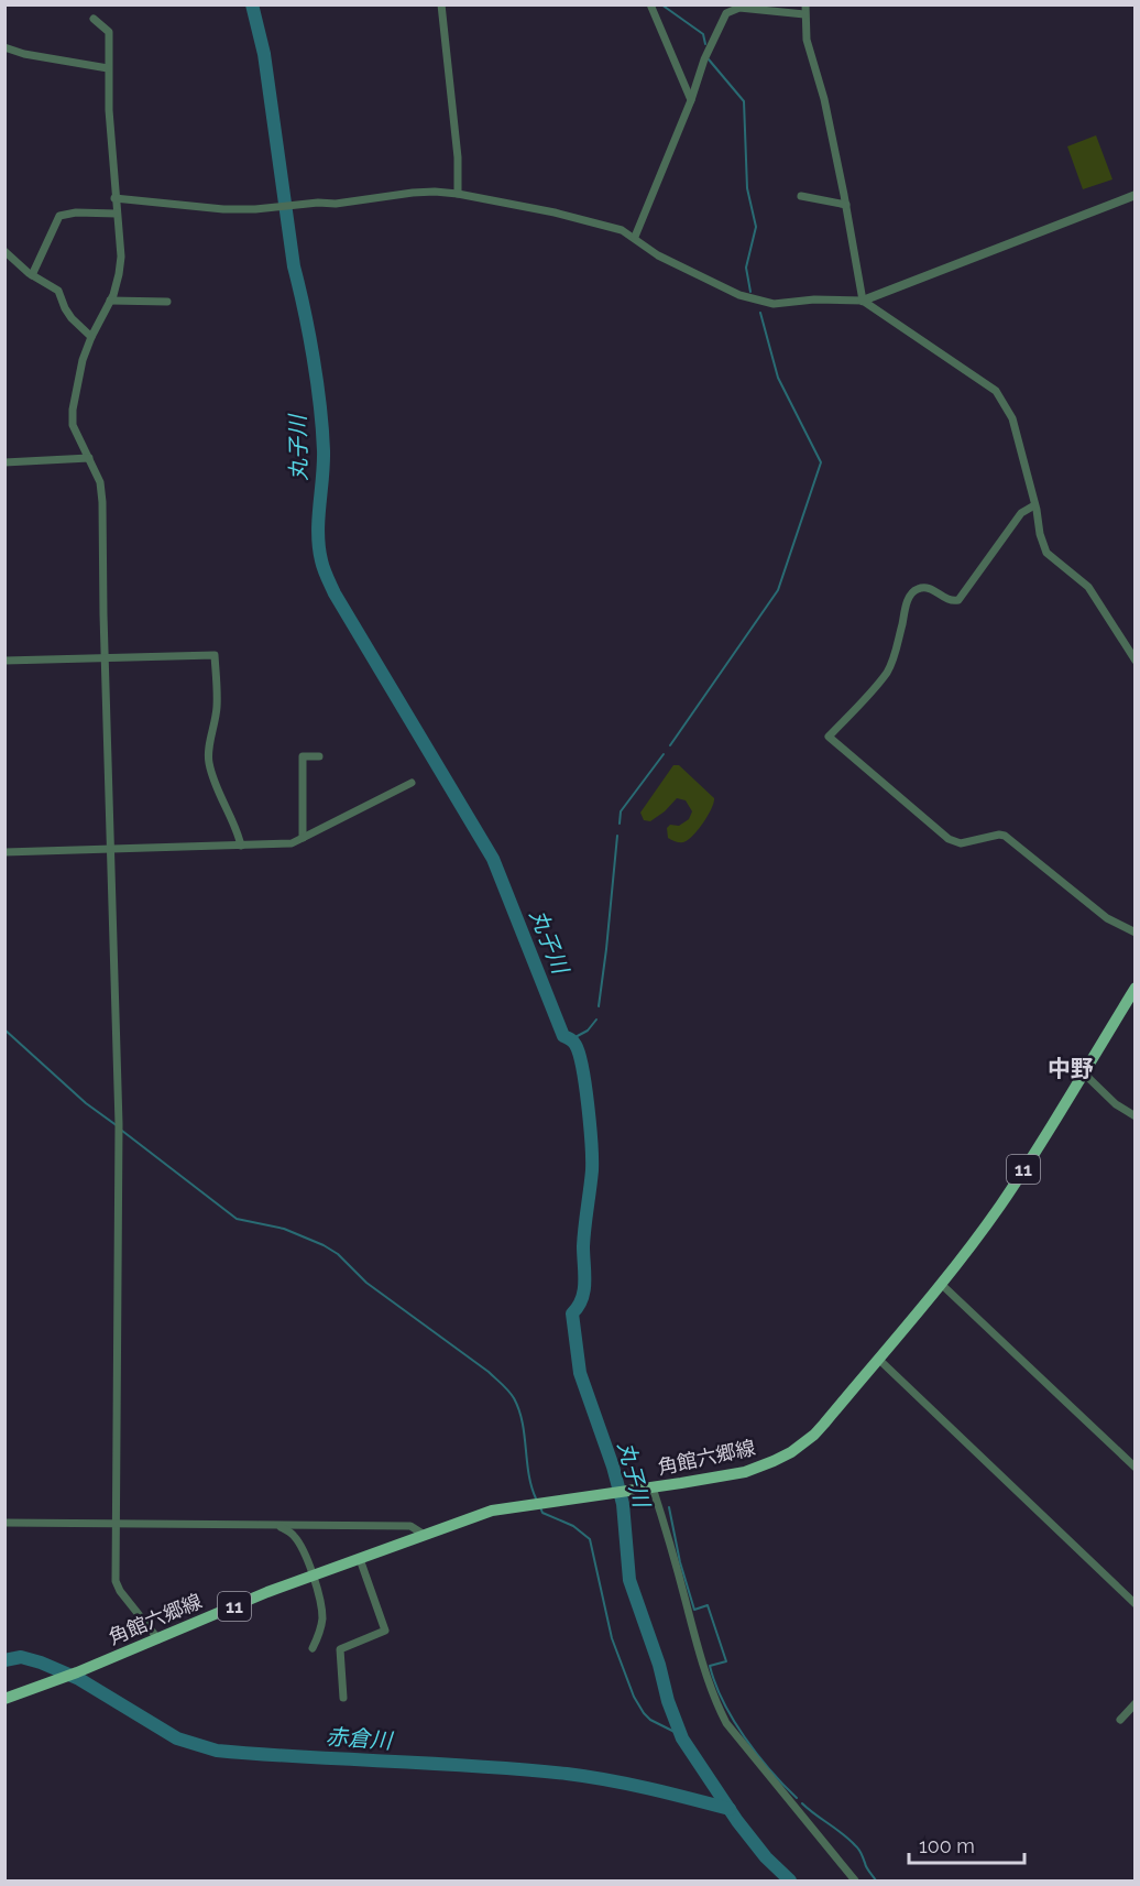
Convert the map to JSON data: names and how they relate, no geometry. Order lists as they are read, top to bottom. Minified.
{"streets":{"main road":["11","角館六郷線"]},"districts":["中野"],"water":["丸子川","赤倉川"],"scale_bar":"100 m"}
